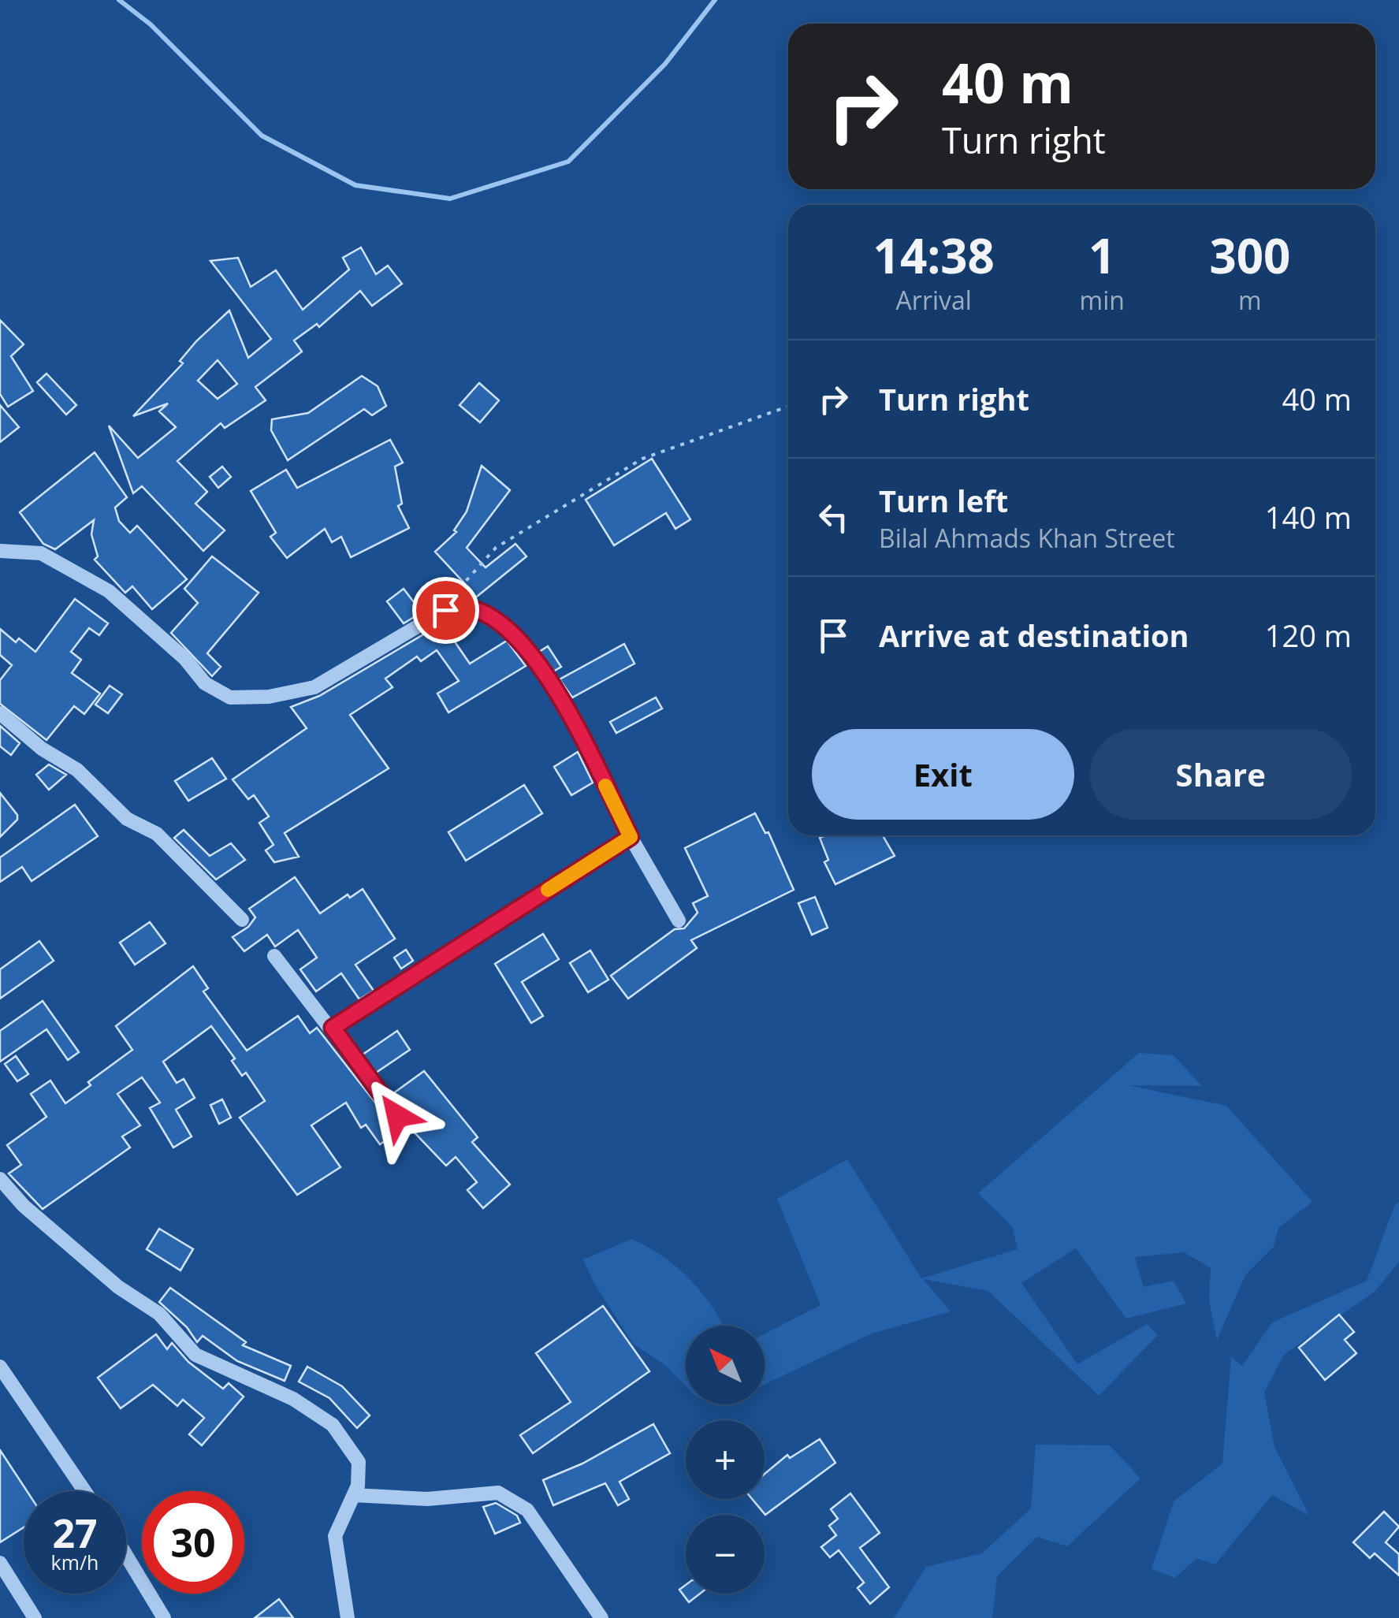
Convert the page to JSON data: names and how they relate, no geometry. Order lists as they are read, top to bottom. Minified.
{"north":"top left","page":{"turn":["40 m","Turn right"],"eta":["14:38","Arrival","1","min","300","m"],"list":[{"name":"Turn right","value":"40 m"},{"name":"Turn left","note":"Bilal Ahmads Khan Street","value":"140 m"},{"name":"Arrive at destination","value":"120 m"}],"buttons":["Exit","Share"],"map_buttons":["+","−"],"speed":"27 km/h","limit":"30"}}
